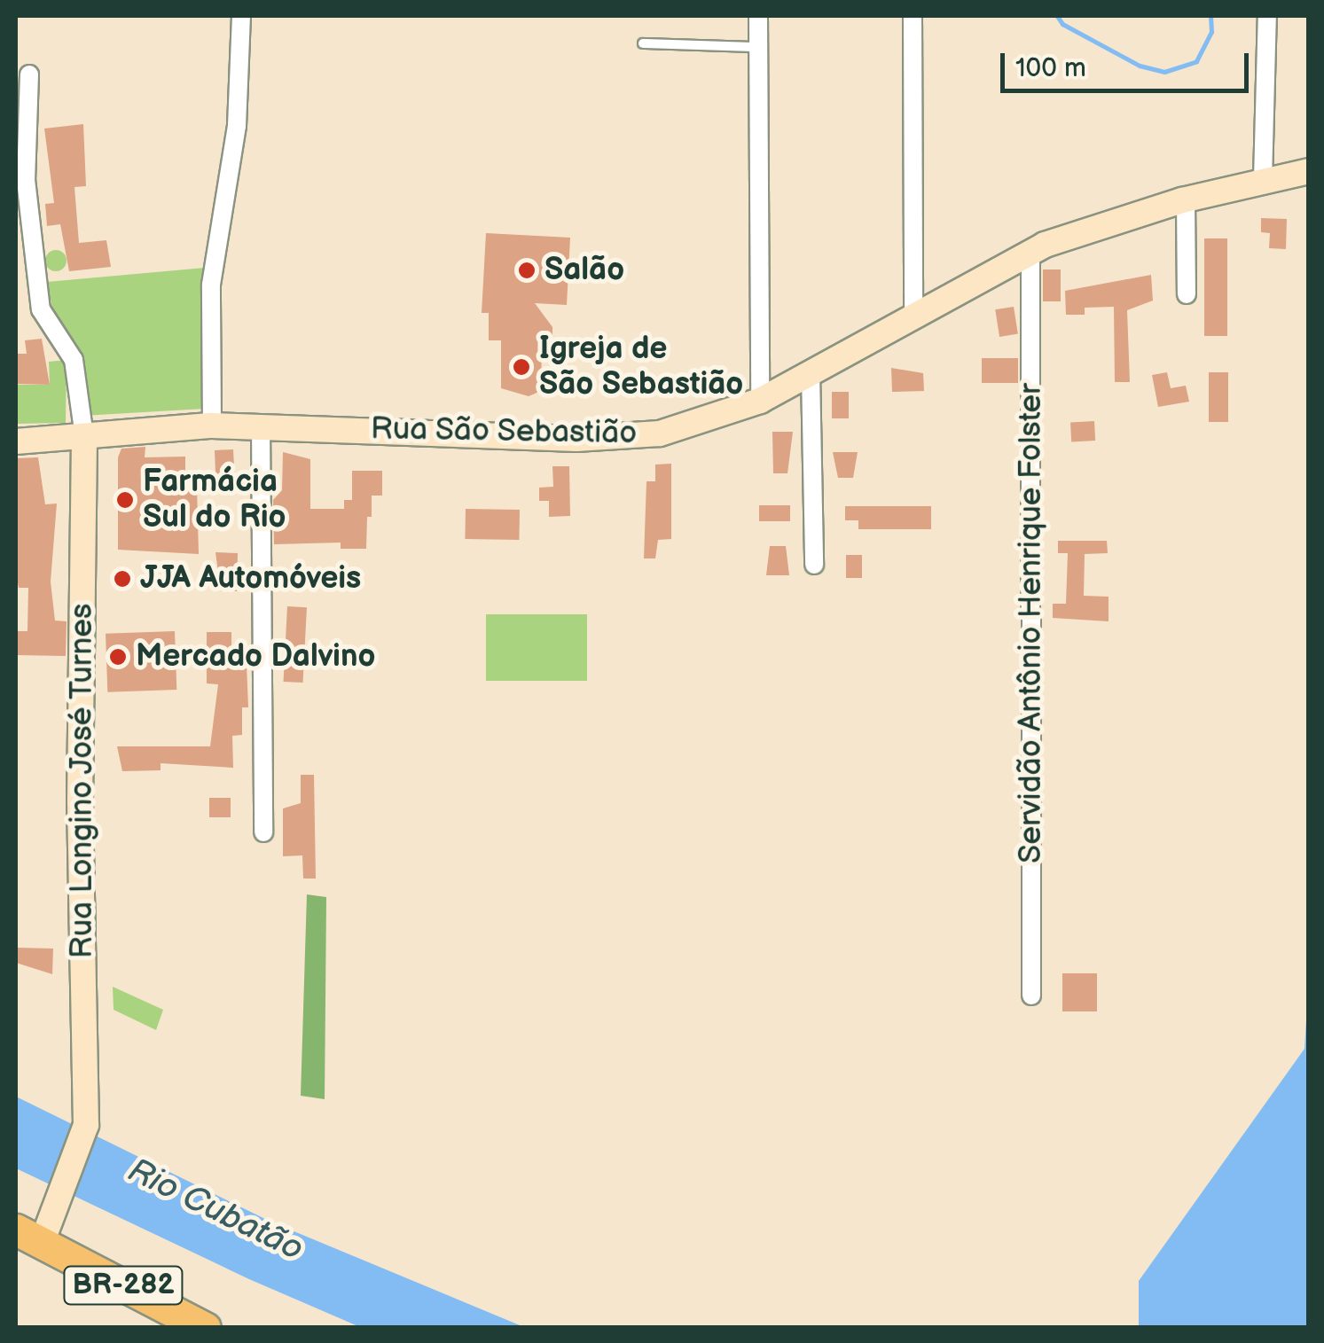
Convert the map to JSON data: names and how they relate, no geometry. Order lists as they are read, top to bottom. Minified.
{"streets":{"highway":["BR-282"],"main road":["Rua São Sebastião","Rua Longino José Turnes"],"street":["Servidão Antônio Henrique Folster"]},"crossings":[["Rua São Sebastião","Servidão Antônio Henrique Folster"],["Rua São Sebastião","Rua Longino José Turnes"],["Rua Longino José Turnes","BR-282"]],"water":["Rio Cubatão"],"places":["Salão","Igreja de São Sebastião","Farmácia Sul do Rio","JJA Automóveis","Mercado Dalvino"],"scale_bar":"100 m"}
